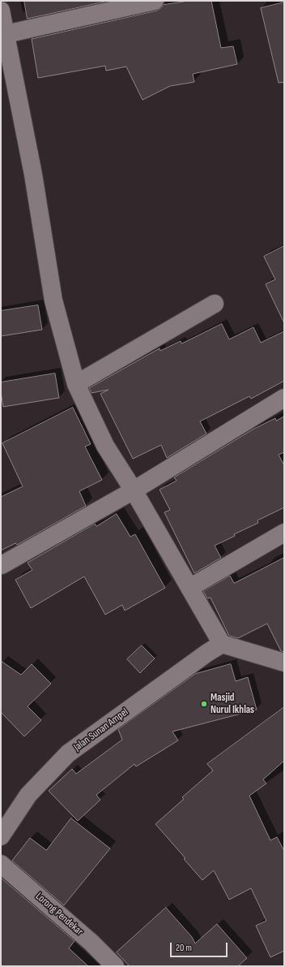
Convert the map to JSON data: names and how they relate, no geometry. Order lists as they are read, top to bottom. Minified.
{"streets":{"street":["Jalan Sunan Ampel","Lorong Pendekar"]},"places":["Masjid Nurul Ikhlas"],"scale_bar":"20 m"}
